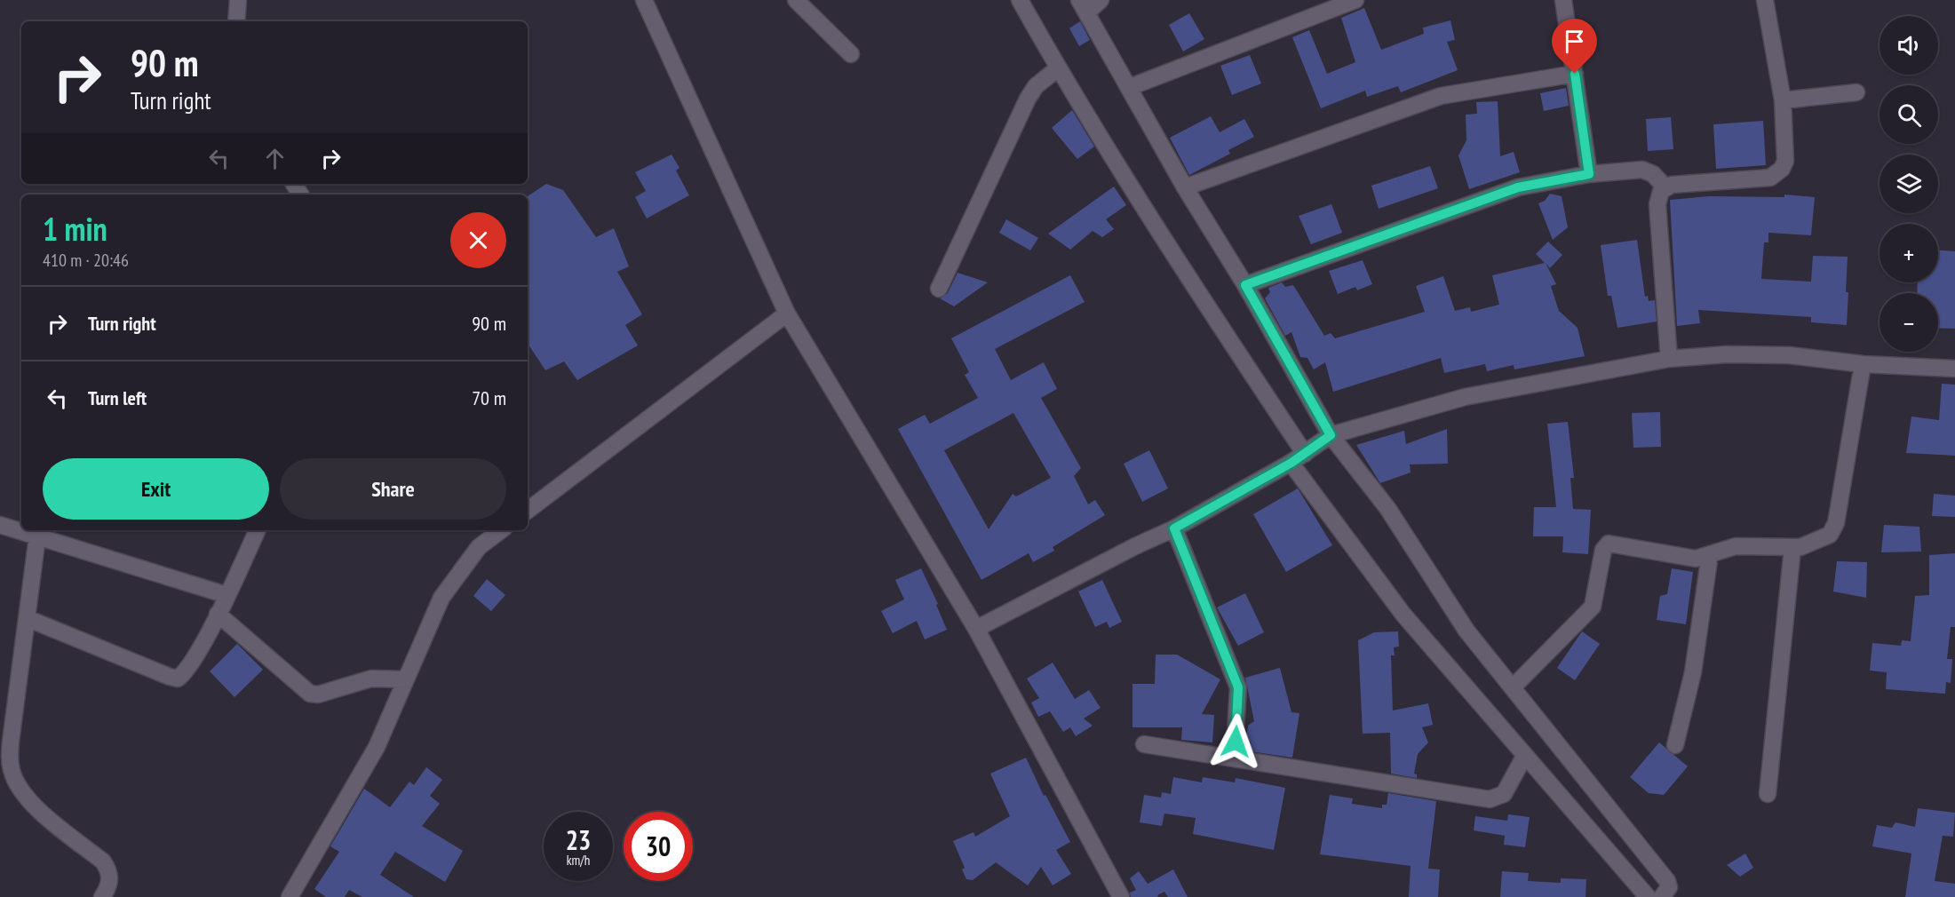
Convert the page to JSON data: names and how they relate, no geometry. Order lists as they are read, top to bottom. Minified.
{"page":{"map_buttons":["+","−"],"turn":["90 m","Turn right"],"heading":["1 min","410 m · 20:46"],"list":[{"name":"Turn right","value":"90 m"},{"name":"Turn left","value":"70 m"}],"buttons":["Exit","Share"],"speed":"23 km/h","limit":"30"}}
